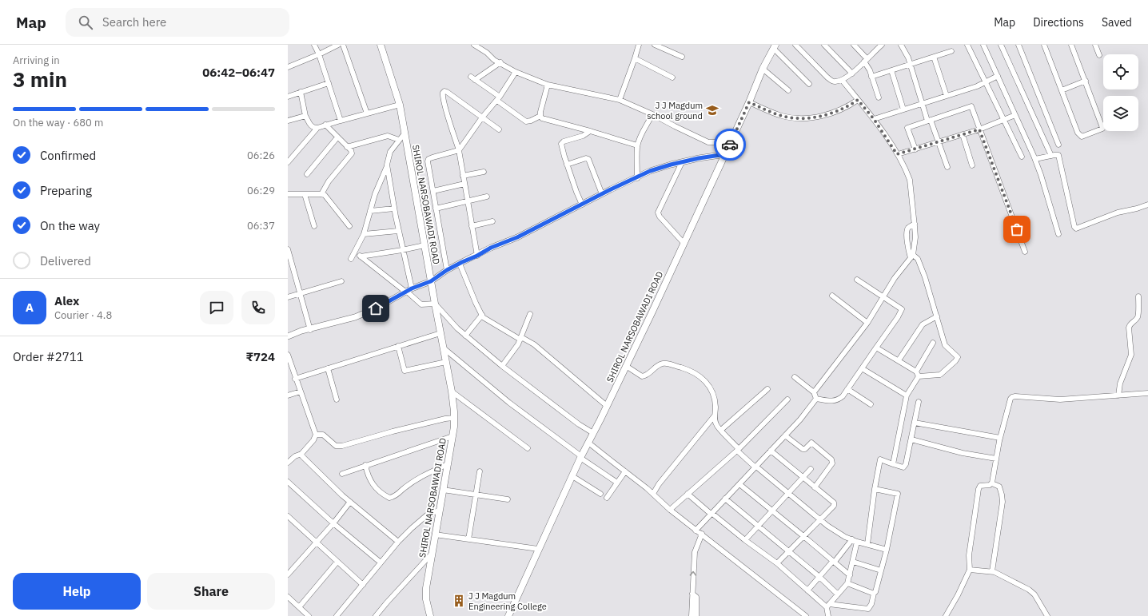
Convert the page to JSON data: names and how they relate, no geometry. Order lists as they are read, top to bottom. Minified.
{"streets":{"main road":["SHIROL NARSOBAWADI ROAD"]},"places":{"school or university":["J J Magdum school ground"],"building":["J J Magdum Engineering College"]},"page":{"header":"Map","search":"Search here","nav":["Map","Directions","Saved"],"heading":["3 min","Arriving in","06:42–06:47"],"panel":["Alex","Courier · 4.8","Order #2711","₹724"],"bar":"On the way · 680 m","list":[["Confirmed","06:26"],["Preparing","06:29"],["On the way","06:37"],"Delivered"],"round":"A","buttons":["Help","Share"]}}
